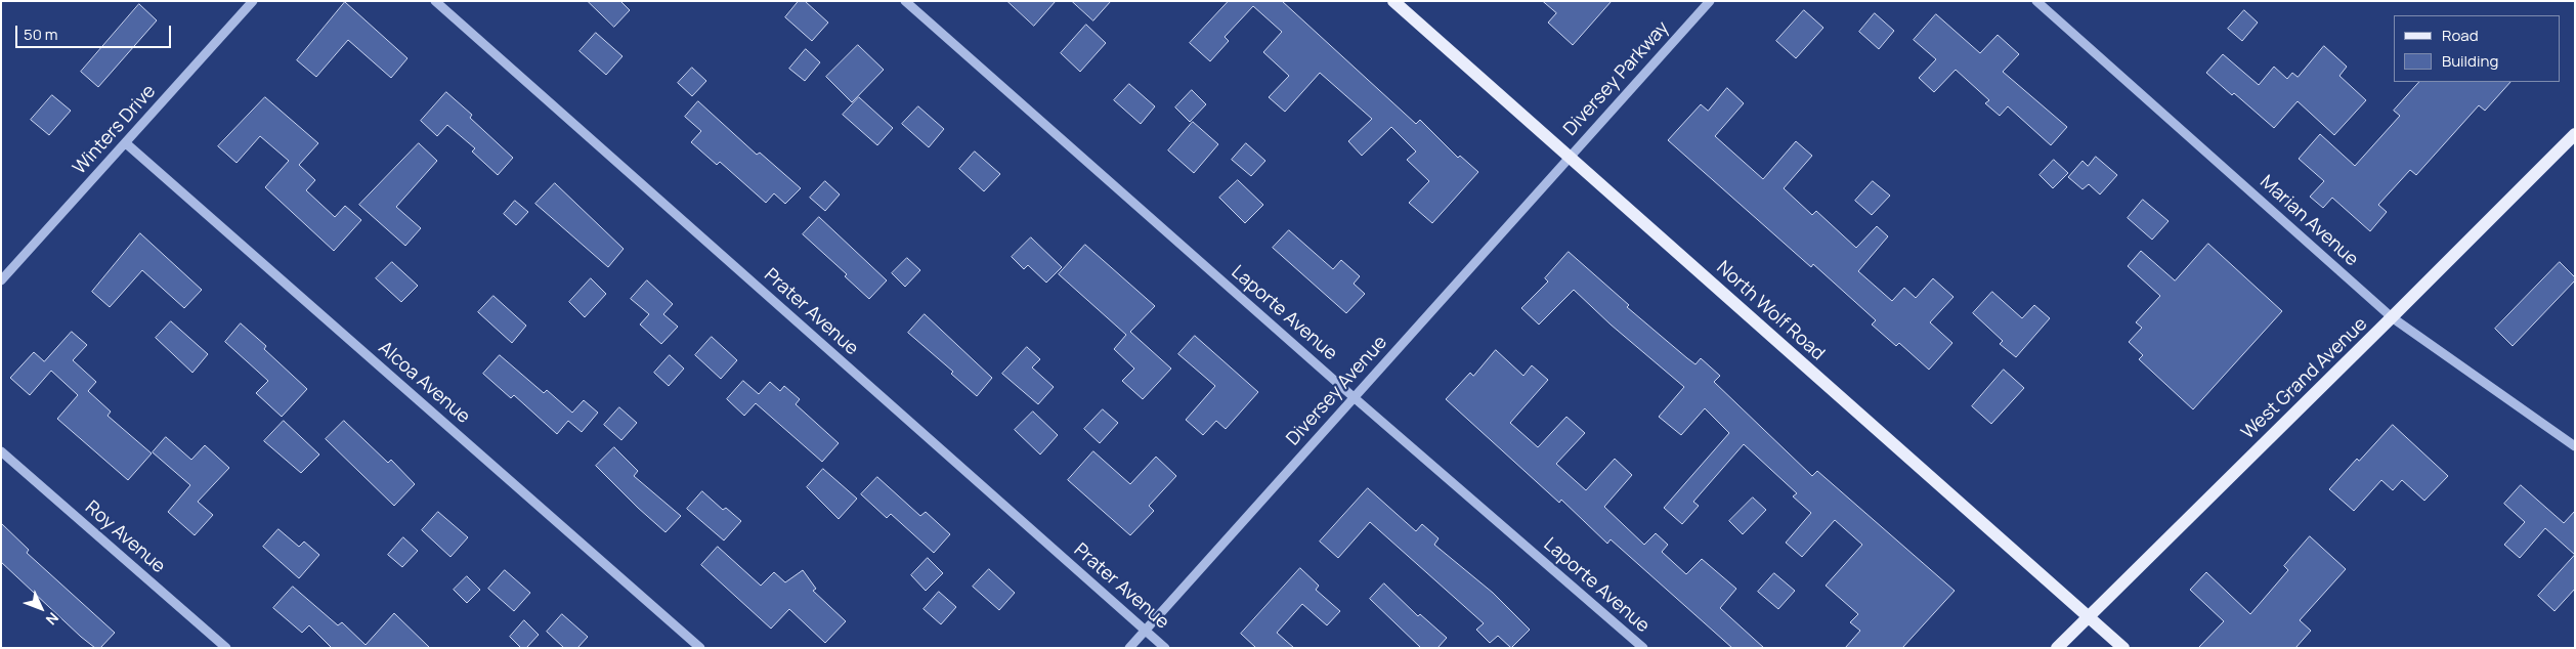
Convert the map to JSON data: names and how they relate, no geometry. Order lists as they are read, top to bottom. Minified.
{"streets":{"main road":["North Wolf Road","West Grand Avenue"],"street":["Diversey Parkway","Winters Drive","Marian Avenue","Prater Avenue","Laporte Avenue","Alcoa Avenue","Diversey Avenue","Roy Avenue"]},"crossings":[["Diversey Parkway","North Wolf Road"],["Diversey Parkway","Diversey Avenue"],["Winters Drive","Alcoa Avenue"],["Marian Avenue","West Grand Avenue"],["North Wolf Road","West Grand Avenue"],["North Wolf Road","Diversey Avenue"],["Prater Avenue","Diversey Avenue"],["Laporte Avenue","Diversey Avenue"]],"legend":["Road","Building"],"scale_bar":"50 m","north":"bottom right"}
